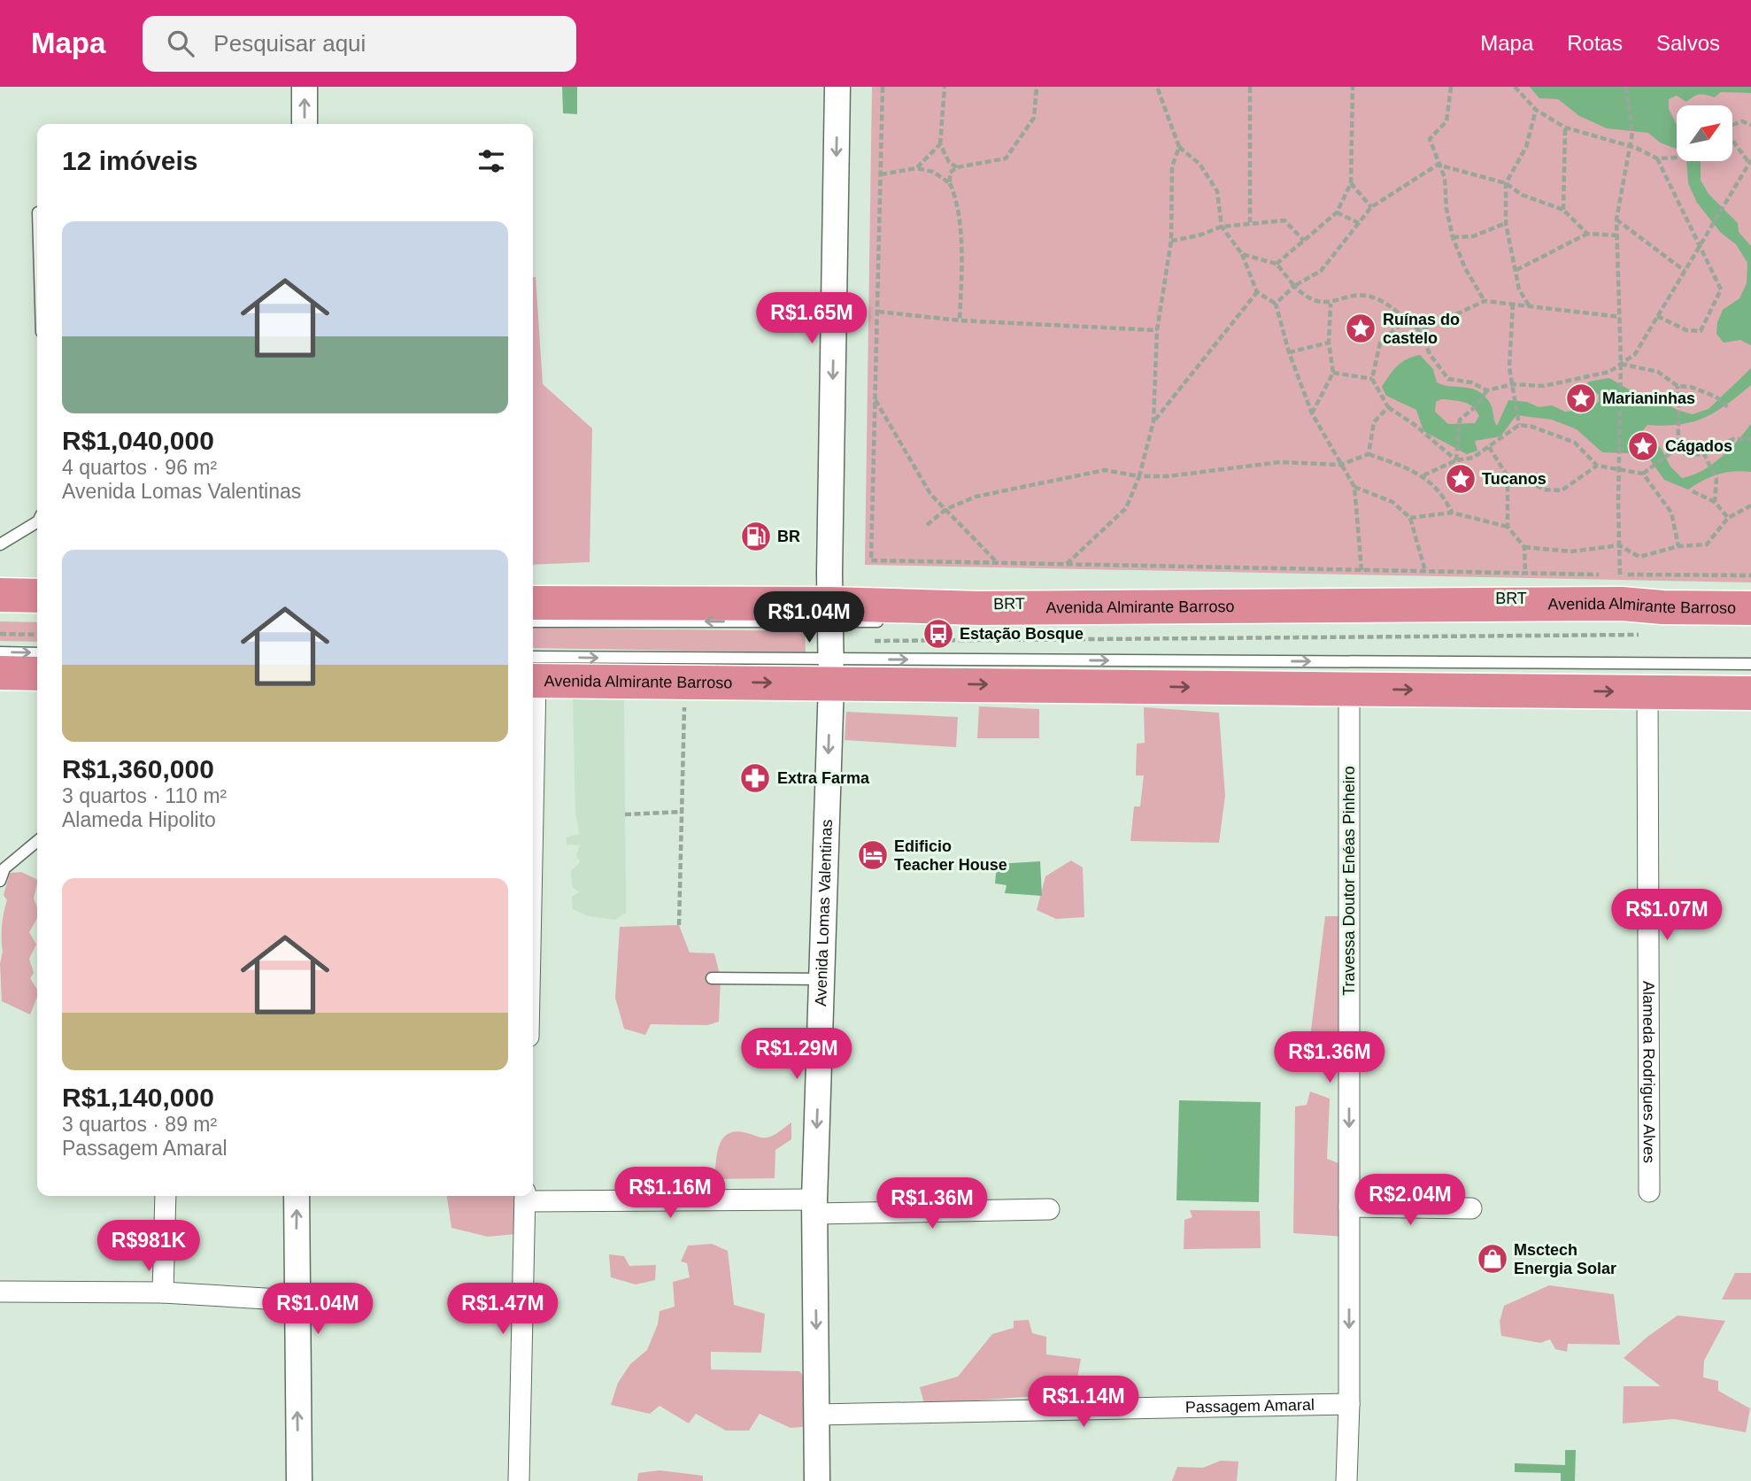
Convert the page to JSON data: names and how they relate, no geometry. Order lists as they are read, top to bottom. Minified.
{"streets":{"highway":["Avenida Almirante Barroso"],"street":["Travessa Doutor Enéas Pinheiro","Avenida Lomas Valentinas","Alameda Rodrigues Alves","Passagem Amaral"],"lane":["BRT"]},"crossings":[["Avenida Almirante Barroso","Travessa Doutor Enéas Pinheiro"],["Avenida Almirante Barroso","Avenida Lomas Valentinas"],["Avenida Almirante Barroso","Alameda Rodrigues Alves"],["Travessa Doutor Enéas Pinheiro","Passagem Amaral"],["Avenida Lomas Valentinas","Passagem Amaral"]],"one_way":["Travessa Doutor Enéas Pinheiro","Avenida Lomas Valentinas"],"places":{"place":["Ruínas do castelo","Marianinhas","Cágados","Tucanos"],"fuel station":["BR"],"bus stop":["Estação Bosque"],"pharmacy":["Extra Farma"],"hotel":["Edificio Teacher House"],"shop":["Msctech Energia Solar"]},"north":"top right","page":{"header":"Mapa","search":"Pesquisar aqui","nav":["Mapa","Rotas","Salvos"],"heading":"12 imóveis","list":[{"name":"R$1,040,000","note":"4 quartos · 96 m² · Avenida Lomas Valentinas"},{"name":"R$1,360,000","note":"3 quartos · 110 m² · Alameda Hipolito"},{"name":"R$1,140,000","note":"3 quartos · 89 m² · Passagem Amaral"}],"price":["R$1.65M","R$1.04M","R$1.07M","R$1.29M","R$1.36M","R$1.16M","R$2.04M","R$1.36M","R$981K","R$1.04M","R$1.47M","R$1.14M"]}}
